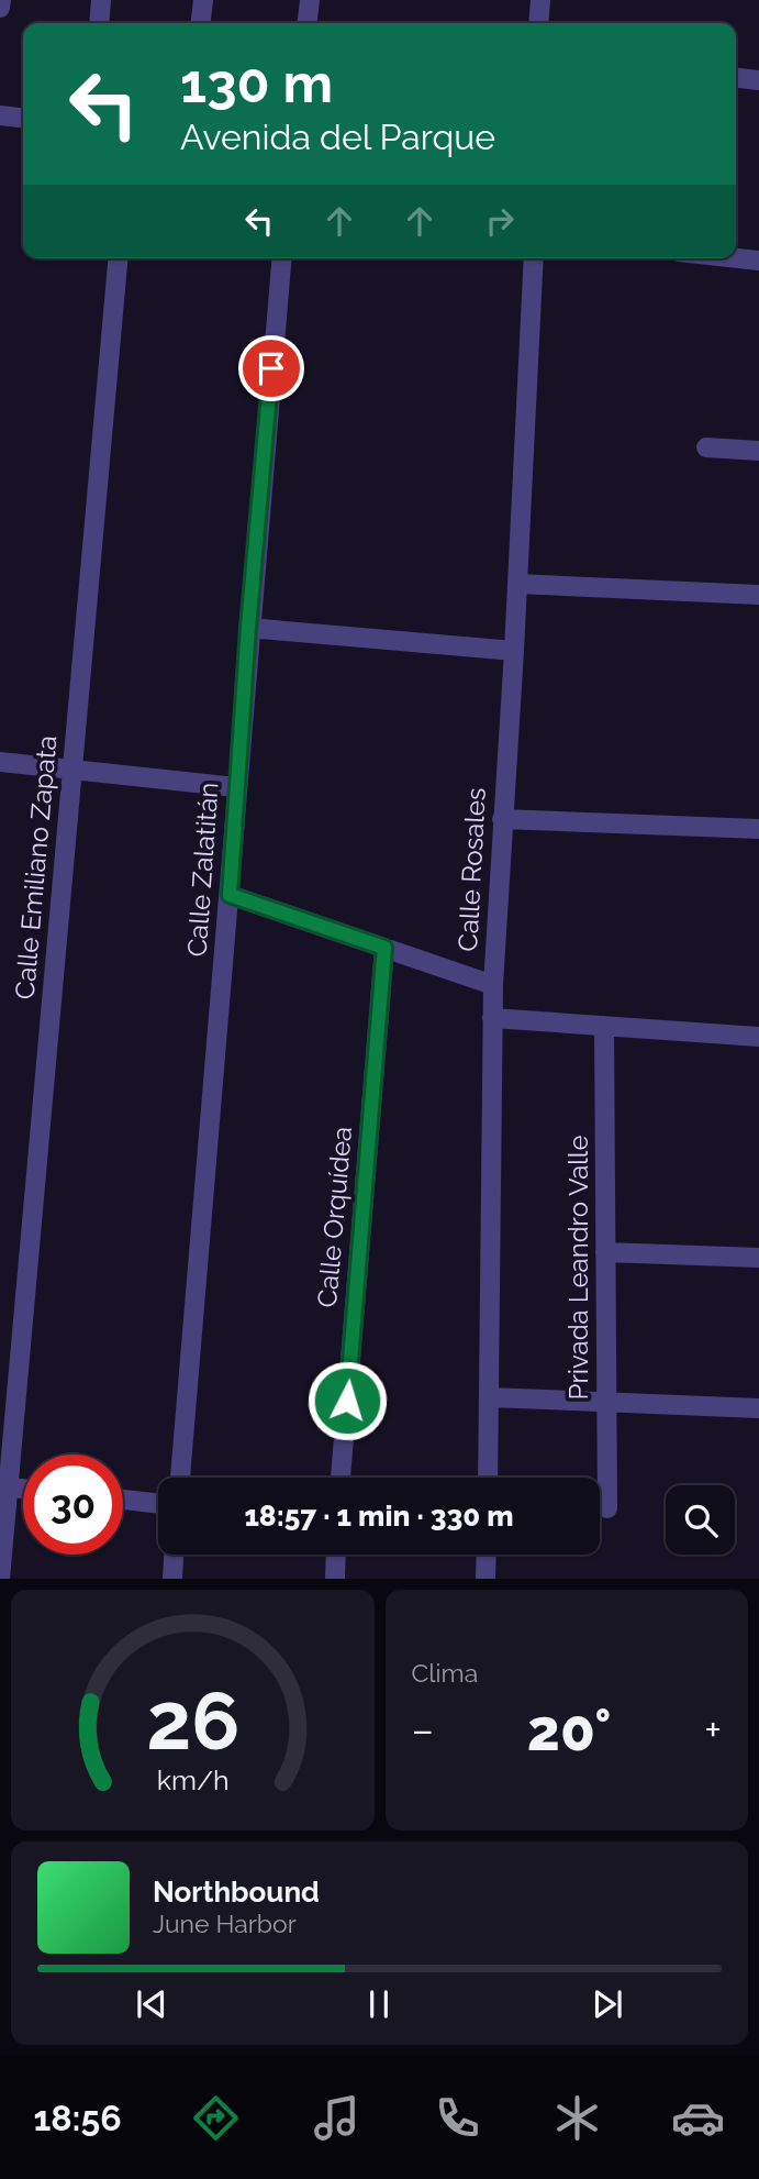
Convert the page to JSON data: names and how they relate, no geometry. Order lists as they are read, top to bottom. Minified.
{"streets":{"street":["Calle Emiliano Zapata","Calle Zalatitán","Calle Rosales","Calle Orquídea","Privada Leandro Valle"]},"page":{"turn":["130 m","Avenida del Parque"],"limit":"30","trip":"18:57 · 1 min · 330 m","tile":"Clima","heat":["−","20°","+"],"song":["Northbound","June Harbor"],"tabs":"18:56","gauge":["26","km/h"]}}
